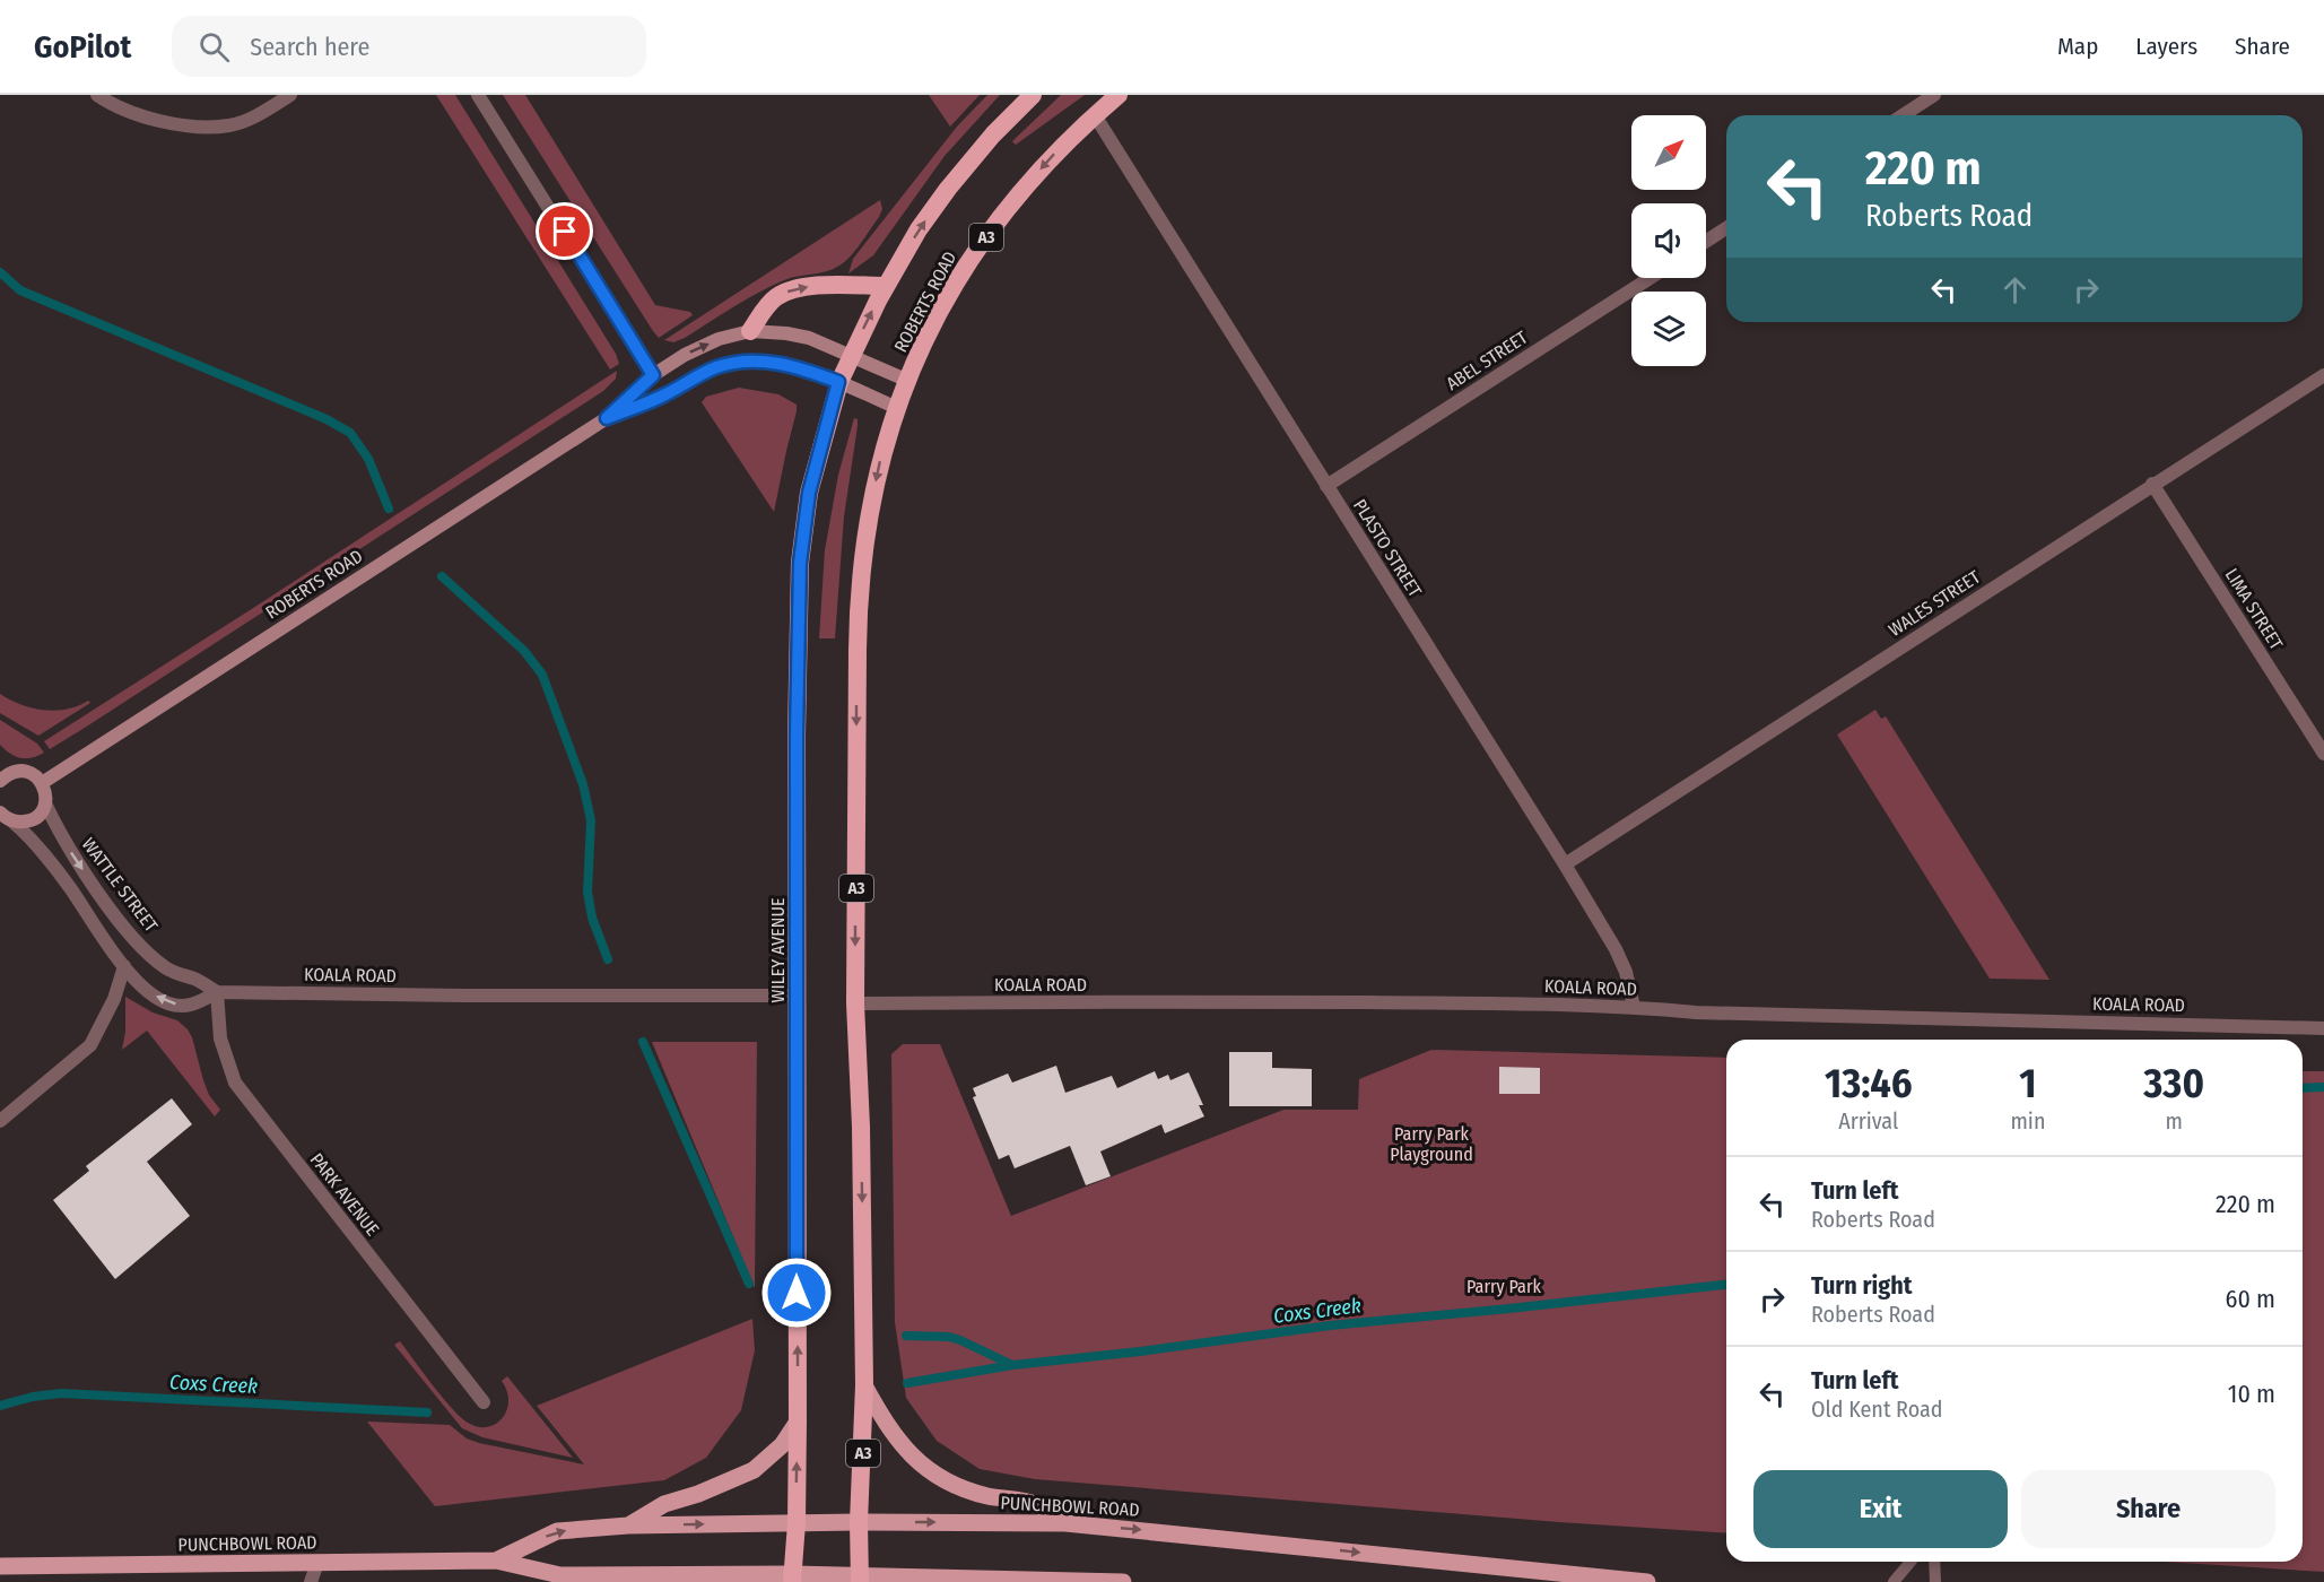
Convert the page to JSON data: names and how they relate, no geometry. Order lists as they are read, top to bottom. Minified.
{"streets":{"highway":["A3","ROBERTS ROAD","WILEY AVENUE"],"main road":["PUNCHBOWL ROAD"],"street":["ABEL STREET","PLASTO STREET","WALES STREET","LIMA STREET","WATTLE STREET","KOALA ROAD","PARK AVENUE"]},"crossings":[["A3","ROBERTS ROAD"],["A3","KOALA ROAD"],["A3","PUNCHBOWL ROAD"],["ROBERTS ROAD","PLASTO STREET"],["ROBERTS ROAD","WILEY AVENUE"],["ABEL STREET","PLASTO STREET"],["PLASTO STREET","WALES STREET"],["PLASTO STREET","KOALA ROAD"],["WALES STREET","LIMA STREET"],["WATTLE STREET","KOALA ROAD"],["WATTLE STREET","PARK AVENUE"],["WILEY AVENUE","KOALA ROAD"],["WILEY AVENUE","PUNCHBOWL ROAD"],["KOALA ROAD","PARK AVENUE"]],"water":["Coxs Creek"],"parks":["Parry Park Playground","Parry Park"],"north":"top right","page":{"header":"GoPilot","search":"Search here","nav":["Map","Layers","Share"],"turn":["220 m","Roberts Road"],"eta":["13:46","Arrival","1","min","330","m"],"list":[{"name":"Turn left","note":"Roberts Road","value":"220 m"},{"name":"Turn right","note":"Roberts Road","value":"60 m"},{"name":"Turn left","note":"Old Kent Road","value":"10 m"}],"buttons":["Exit","Share"]}}
